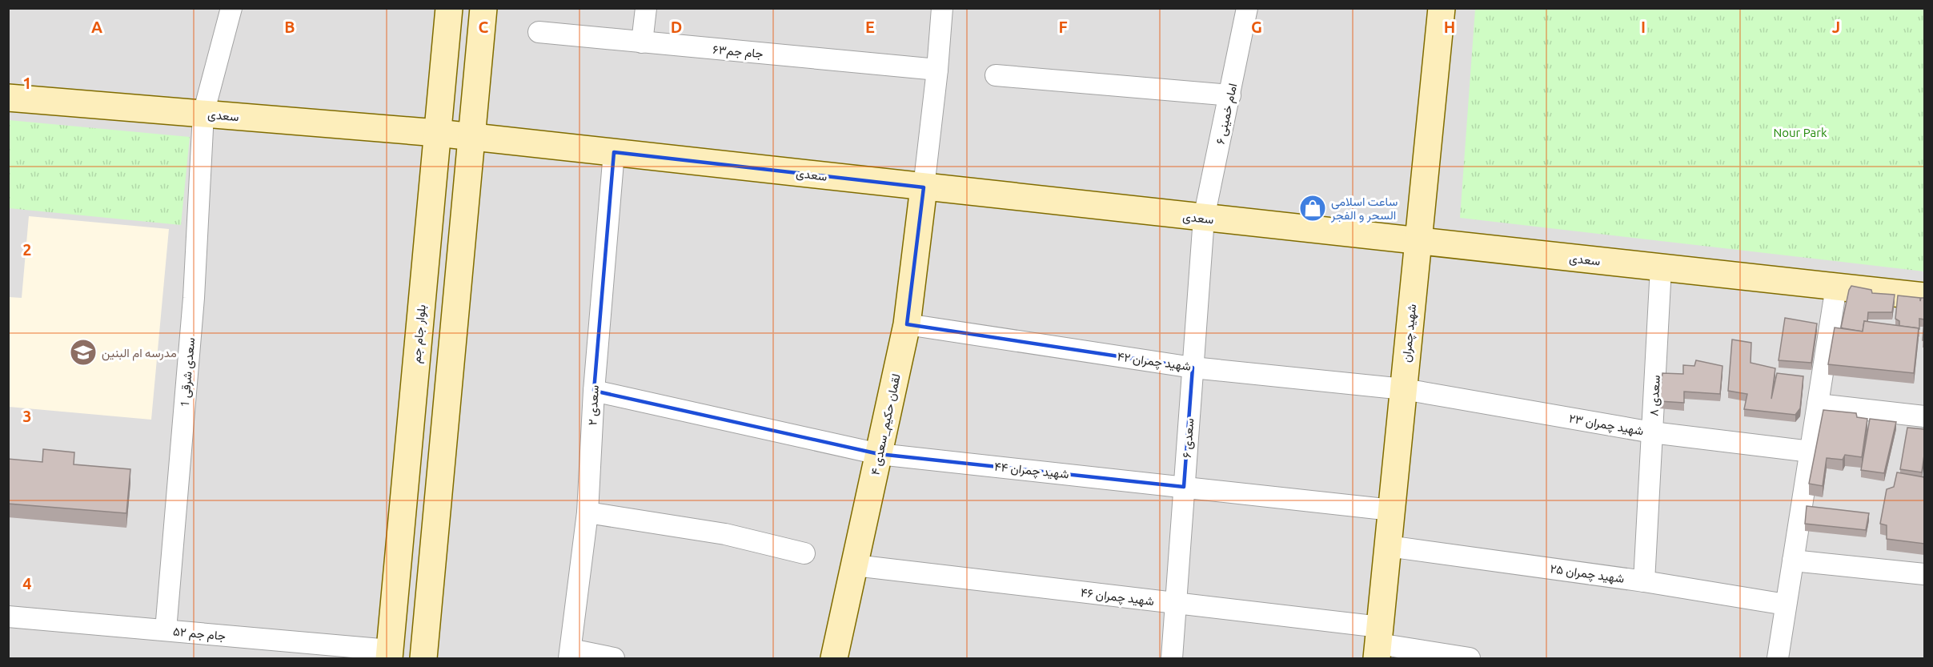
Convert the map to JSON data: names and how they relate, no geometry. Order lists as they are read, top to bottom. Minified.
{"streets":{"main road":["سعدی","شهید چمران","بلوار جام جم","لقمان حکیم_سعدی ۴"],"street":["جام جم۶۳","امام خمینی ۶","شهید چمران ۴۲","سعدی شرقی 1","سعدی ۸","سعدی ۲","شهید چمران ۲۳","سعدی ۶","شهید چمران ۴۴","شهید چمران ۲۵","شهید چمران ۴۶","جام جم ۵۲"]},"crossings":[["امام خمینی ۶","سعدی"],["امام خمینی ۶","سعدی ۶"],["سعدی","شهید چمران"],["سعدی","بلوار جام جم"],["سعدی","سعدی شرقی 1"],["سعدی","سعدی ۸"],["سعدی","سعدی ۲"],["سعدی","لقمان حکیم_سعدی ۴"],["سعدی","سعدی ۶"],["شهید چمران","شهید چمران ۴۲"],["شهید چمران","شهید چمران ۲۳"],["شهید چمران","شهید چمران ۴۴"],["شهید چمران","شهید چمران ۲۵"],["شهید چمران","شهید چمران ۴۶"],["بلوار جام جم","جام جم ۵۲"],["شهید چمران ۴۲","لقمان حکیم_سعدی ۴"],["شهید چمران ۴۲","شهید چمران ۲۳"],["شهید چمران ۴۲","سعدی ۶"],["سعدی شرقی 1","جام جم ۵۲"],["سعدی ۸","شهید چمران ۲۳"],["سعدی ۸","شهید چمران ۲۵"],["سعدی ۲","شهید چمران ۴۴"],["لقمان حکیم_سعدی ۴","شهید چمران ۴۴"],["لقمان حکیم_سعدی ۴","شهید چمران ۴۶"],["سعدی ۶","شهید چمران ۴۴"],["سعدی ۶","شهید چمران ۴۶"]],"parks":["Nour Park"],"places":{"shop":["ساعت اسلامی السحر و الفجر"],"school or university":["مدرسه ام البنین"]},"grid":{"columns":["A","B","C","D","E","F","G","H","I","J"],"rows":["1","2","3","4"]}}
